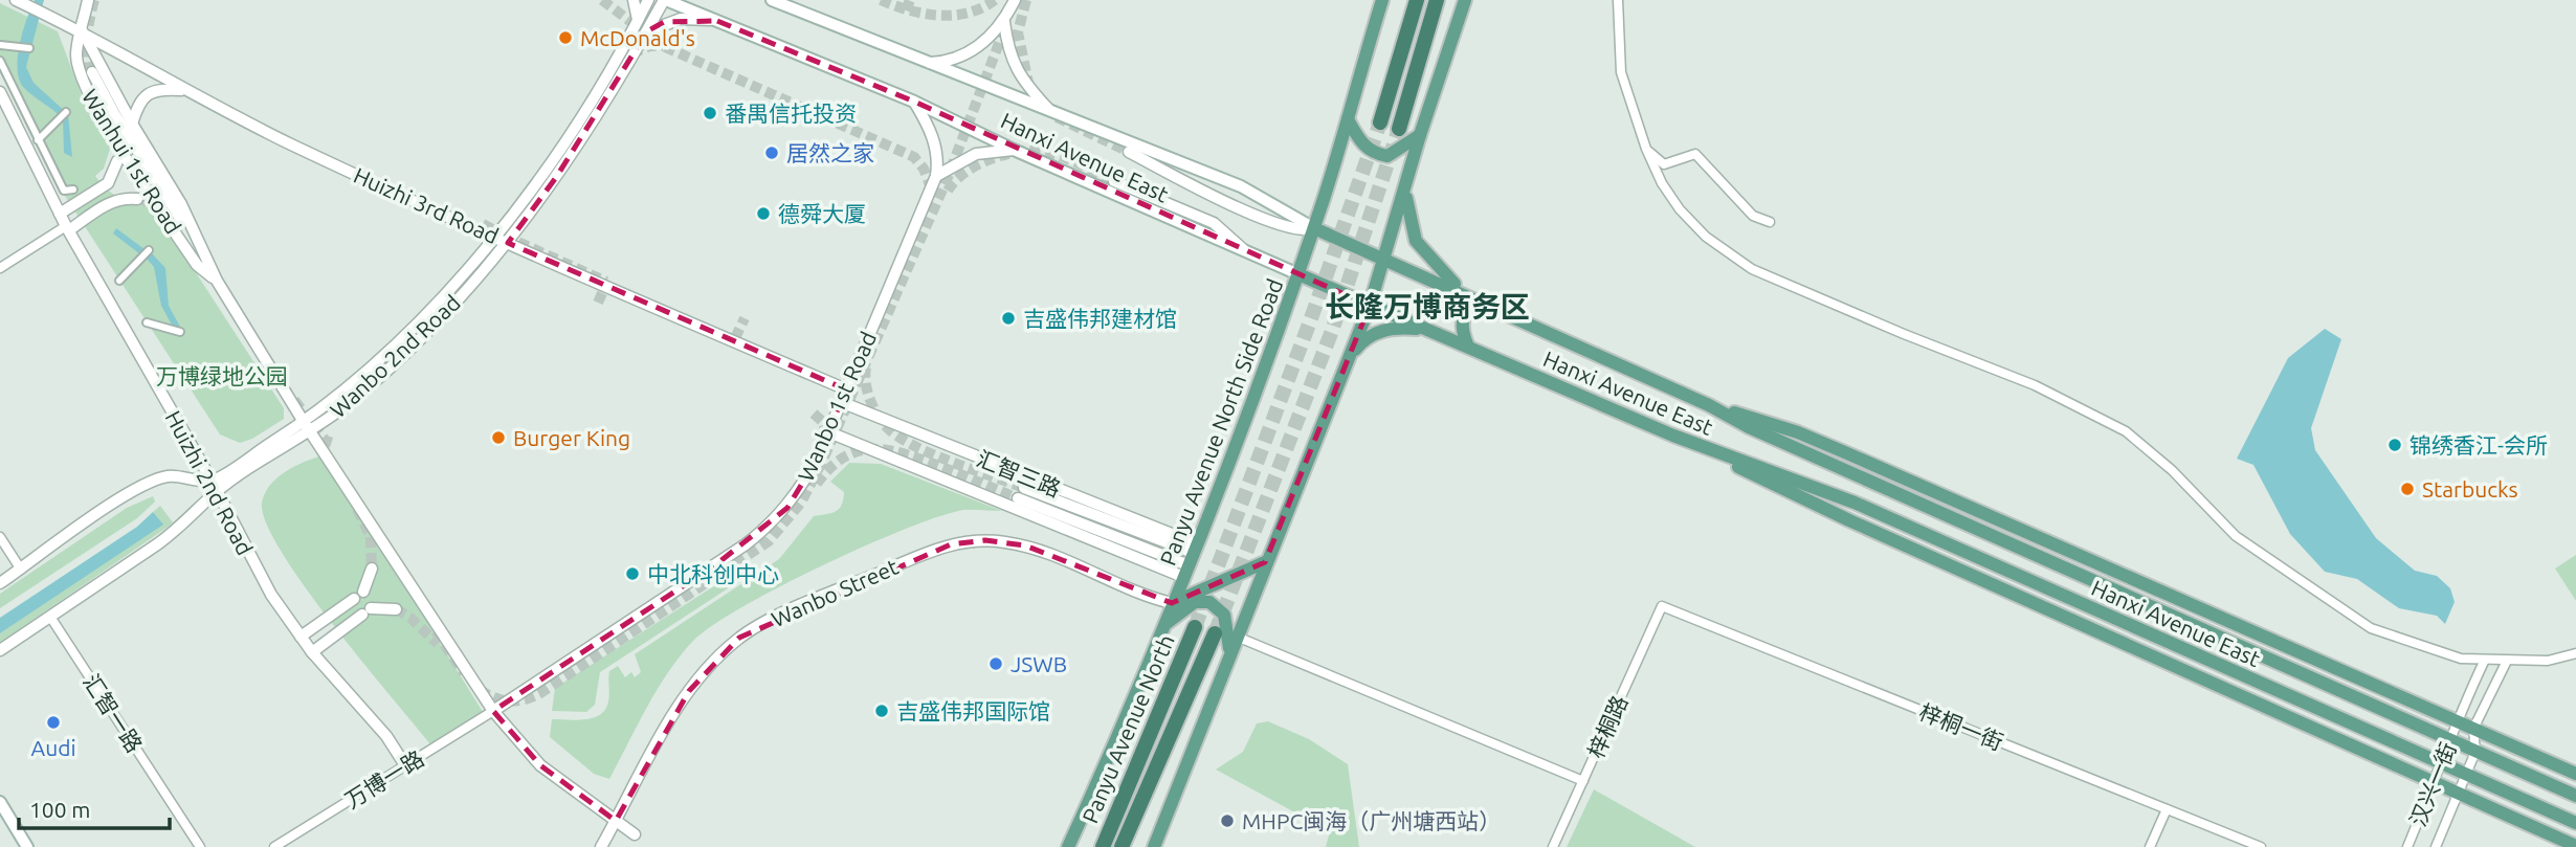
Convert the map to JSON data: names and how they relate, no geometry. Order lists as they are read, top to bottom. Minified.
{"streets":{"highway":["Panyu Avenue North"],"main road":["Hanxi Avenue East","Panyu Avenue North Side Road"],"street":["Wanhui 1st Road","Huizhi 3rd Road","Wanbo 2nd Road","Wanbo 1st Road","汇智三路","Huizhi 2nd Road","Wanbo Street","汇智一路","梓桐路","梓桐一街","万博一路","汉兴一街"]},"crossings":[["Hanxi Avenue East","Wanbo 2nd Road"],["Hanxi Avenue East","Panyu Avenue North Side Road"],["Hanxi Avenue East","汉兴一街"],["Wanhui 1st Road","Huizhi 3rd Road"],["Wanhui 1st Road","Wanbo 2nd Road"],["Wanhui 1st Road","Wanbo 1st Road"],["Wanhui 1st Road","Wanbo Street"],["Wanhui 1st Road","万博一路"],["Huizhi 3rd Road","Wanbo 2nd Road"],["Huizhi 3rd Road","Wanbo 1st Road"],["Wanbo 2nd Road","Huizhi 2nd Road"],["Wanbo 2nd Road","汇智一路"],["Wanbo 1st Road","汇智三路"],["Wanbo 1st Road","万博一路"],["Panyu Avenue North Side Road","汇智三路"],["Panyu Avenue North Side Road","Wanbo Street"],["Huizhi 2nd Road","万博一路"],["梓桐路","梓桐一街"]],"districts":["长隆万博商务区"],"parks":["万博绿地公园"],"places":["McDonald's","番禺信托投资","居然之家","德舜大厦","吉盛伟邦建材馆","Burger King","锦绣香江-会所","Starbucks","中北科创中心","JSWB","吉盛伟邦国际馆","Audi","MHPC闽海（广州塘西站）"],"scale_bar":"100 m"}
